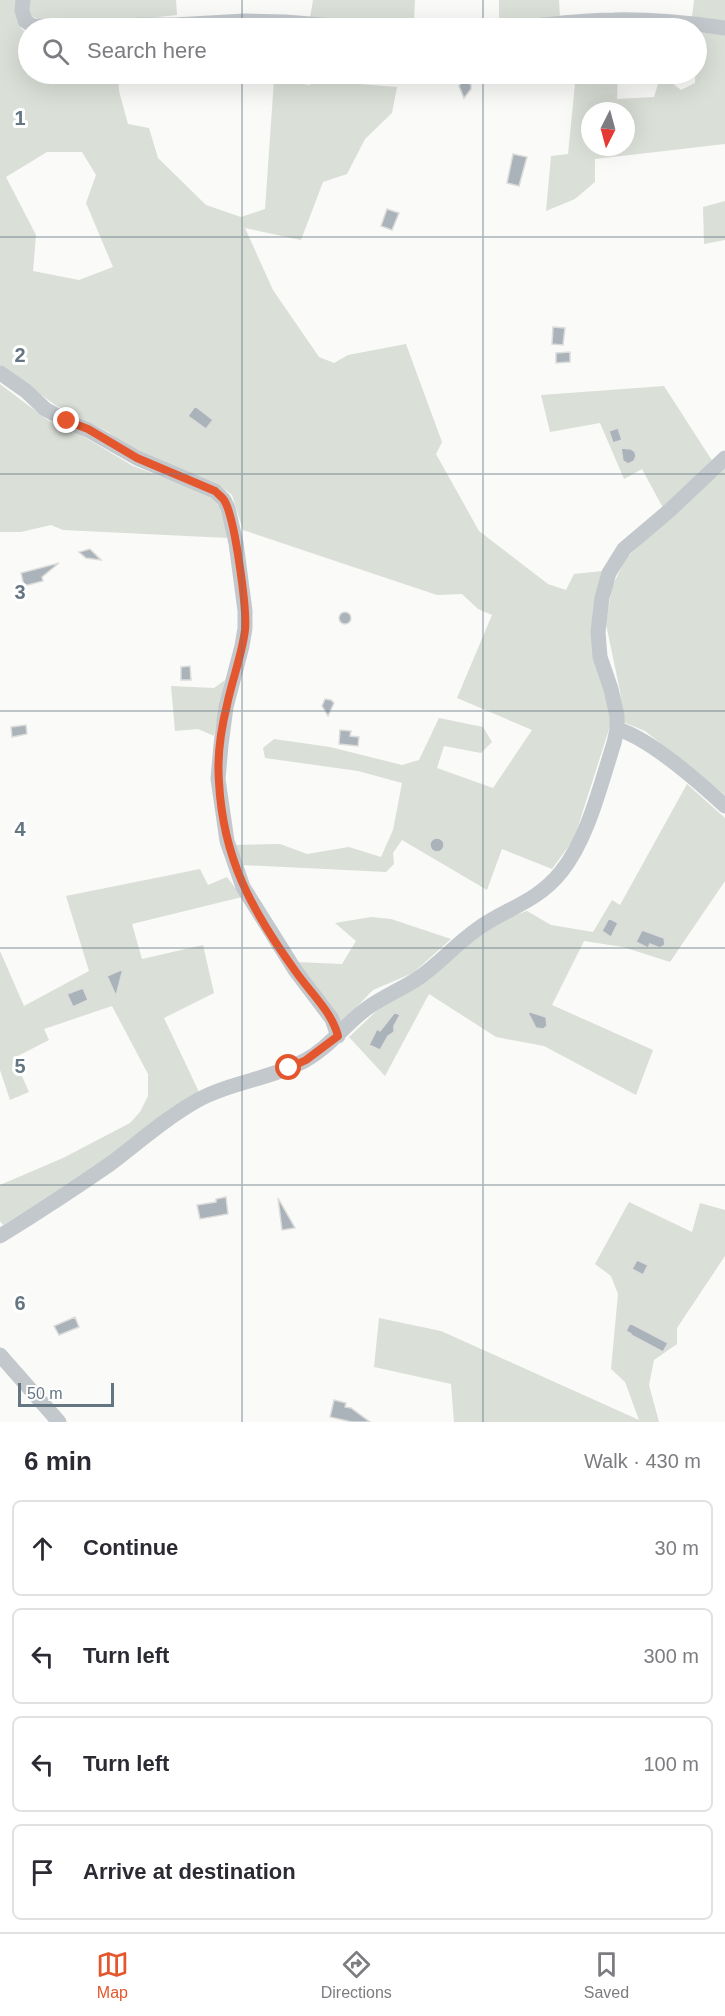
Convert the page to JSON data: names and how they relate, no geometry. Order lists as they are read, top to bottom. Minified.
{"scale_bar":"50 m","north":"bottom","page":{"search":"Search here","scale":"50 m","heading":["6 min","Walk · 430 m"],"list":[["Continue","30 m"],["Turn left","300 m"],["Turn left","100 m"],"Arrive at destination"],"nav":["Map","Directions","Saved"]},"grid":{"rows":["1","2","3","4","5","6"]}}
